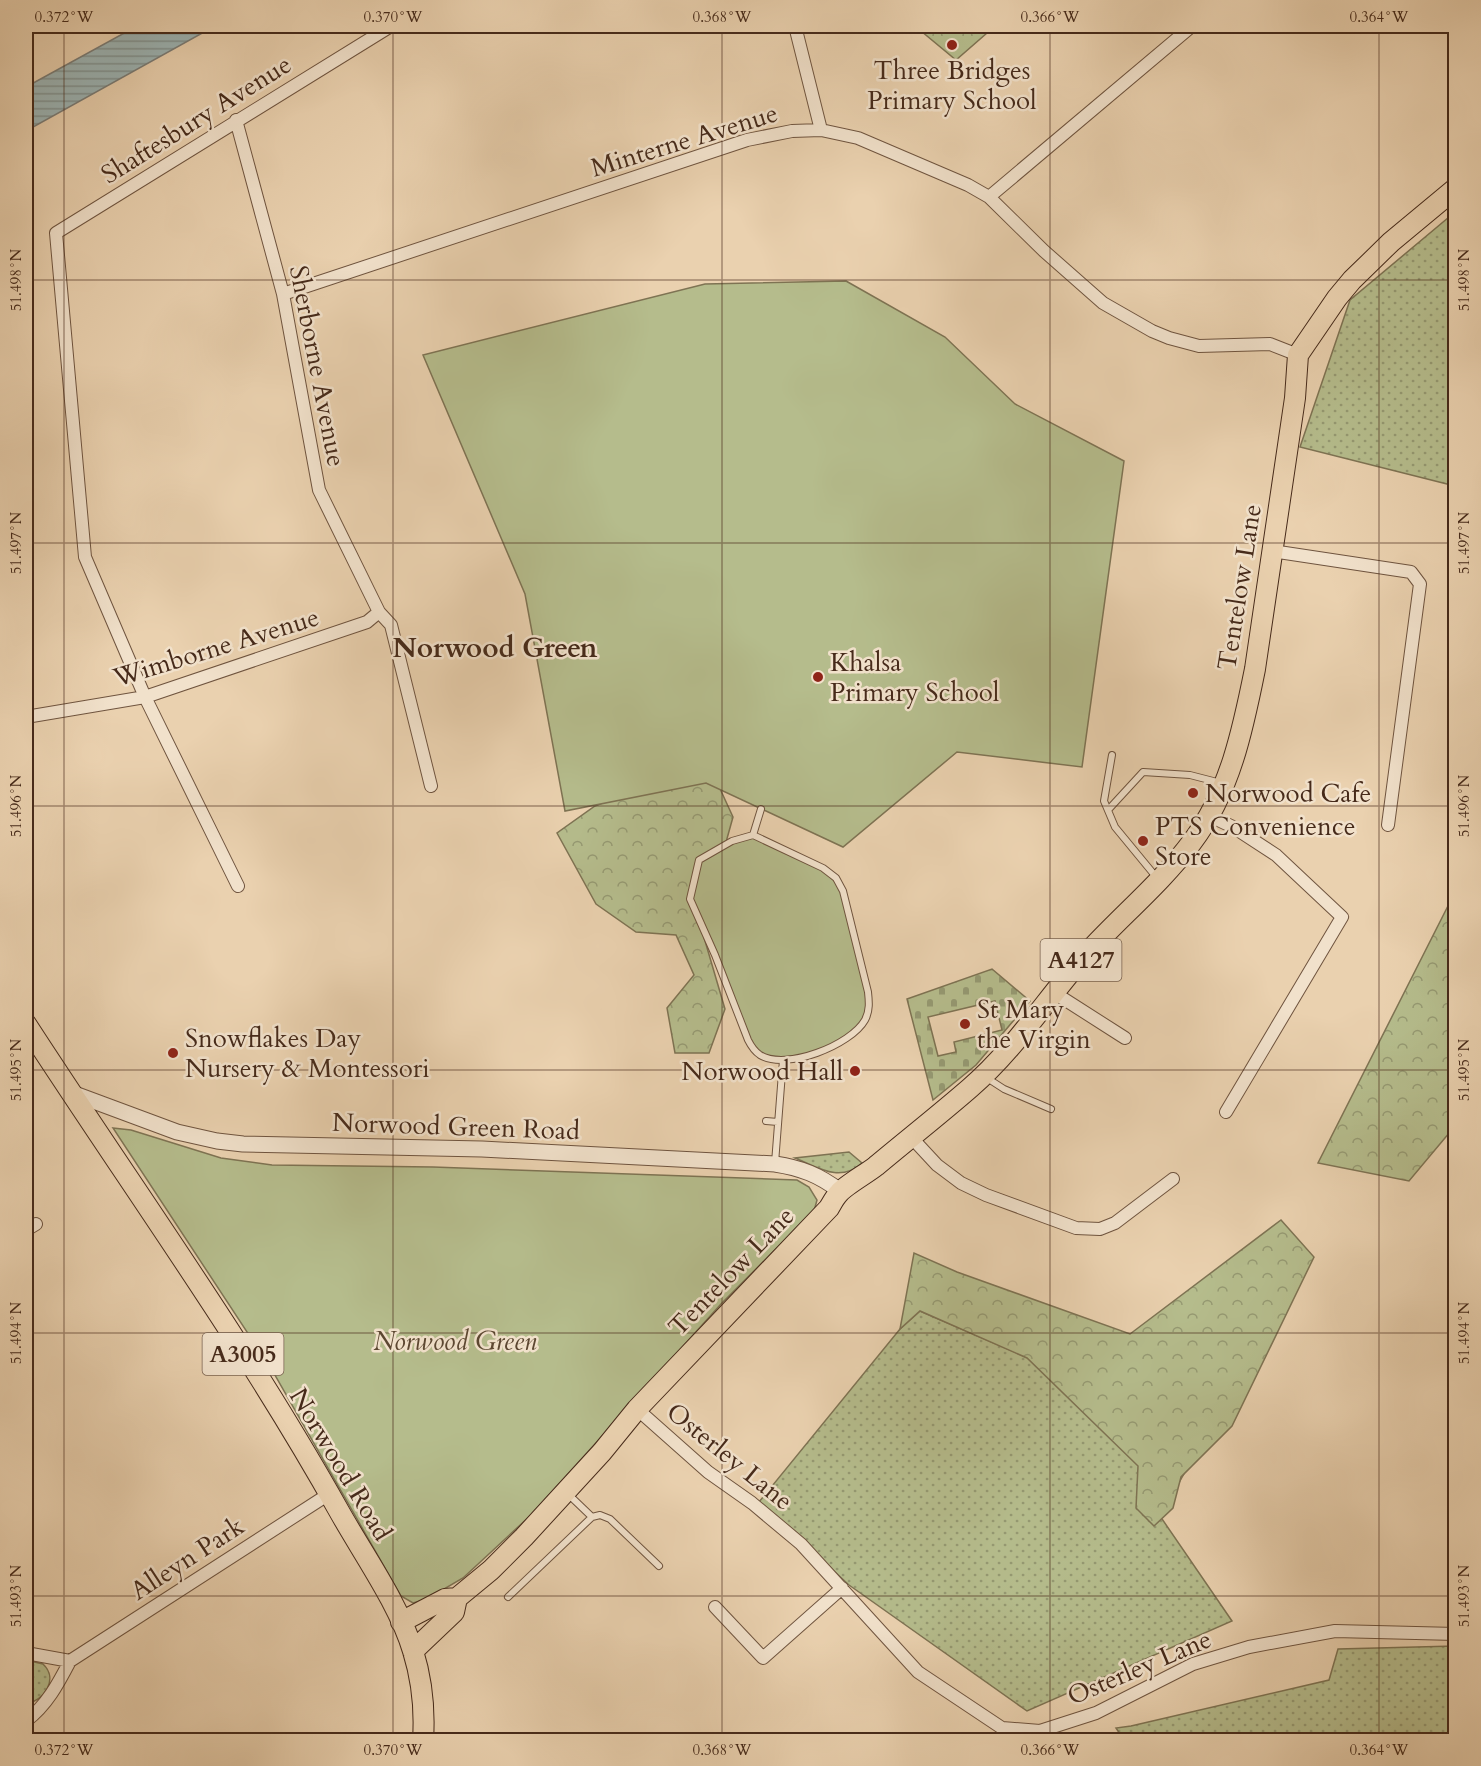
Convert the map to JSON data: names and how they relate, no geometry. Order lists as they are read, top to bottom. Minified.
{"streets":{"main road":["Tentelow Lane","A4127","A3005","Norwood Road"],"street":["Shaftesbury Avenue","Minterne Avenue","Sherborne Avenue","Wimborne Avenue","Norwood Green Road","Osterley Lane","Alleyn Park"]},"crossings":[["Shaftesbury Avenue","Sherborne Avenue"],["Shaftesbury Avenue","Wimborne Avenue"],["Minterne Avenue","Sherborne Avenue"],["Minterne Avenue","Tentelow Lane"],["Sherborne Avenue","Wimborne Avenue"],["Tentelow Lane","Norwood Green Road"],["Tentelow Lane","Osterley Lane"],["Tentelow Lane","Norwood Road"],["Norwood Green Road","Norwood Road"],["Norwood Road","Alleyn Park"]],"districts":["Norwood Green"],"parks":["Norwood Green"],"places":["Three Bridges Primary School","Khalsa Primary School","Norwood Cafe","PTS Convenience Store","St Mary the Virgin","Snowflakes Day Nursery & Montessori","Norwood Hall"],"coordinates":["0.372°W","0.370°W","0.368°W","0.366°W","0.364°W","51.498°N","51.497°N","51.496°N","51.495°N","51.494°N","51.493°N"]}
